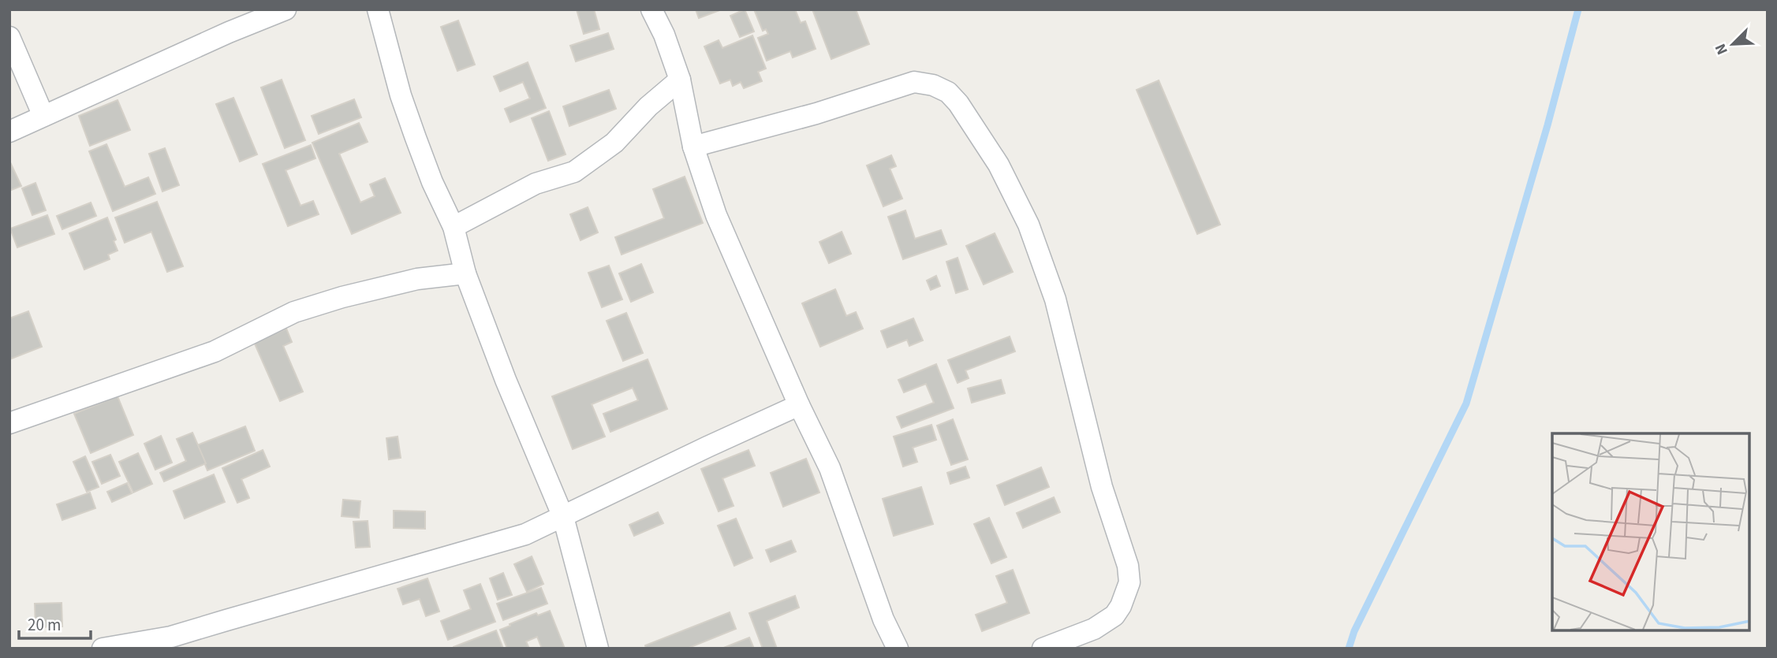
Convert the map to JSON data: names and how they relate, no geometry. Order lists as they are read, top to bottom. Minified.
{"scale_bar":"20 m","north":"bottom left"}
